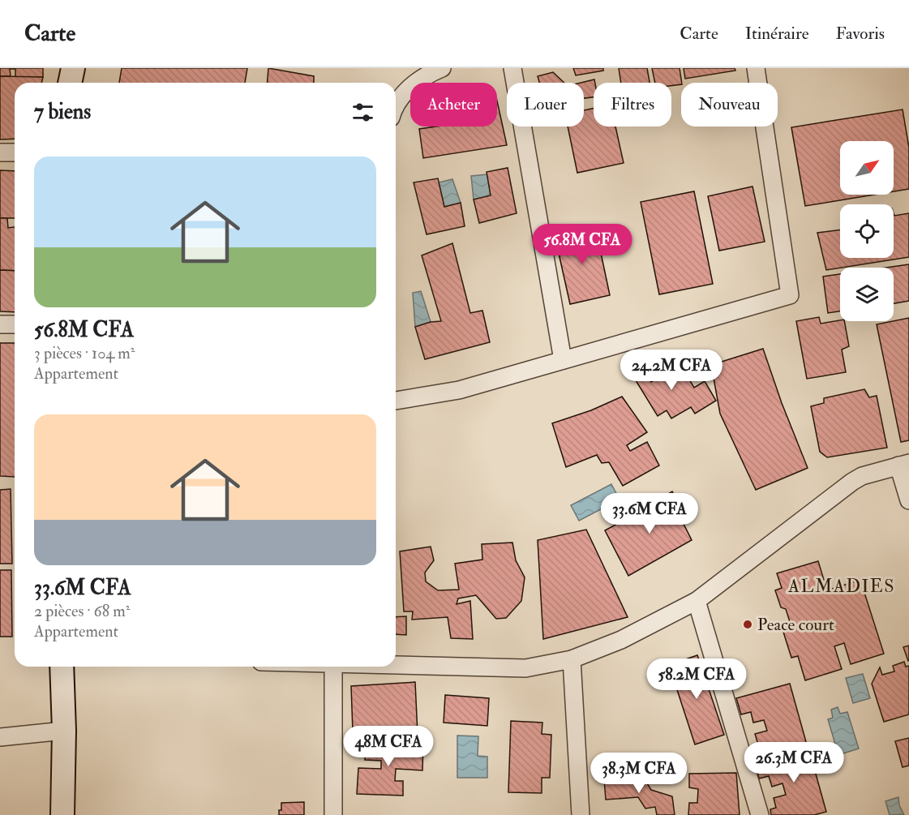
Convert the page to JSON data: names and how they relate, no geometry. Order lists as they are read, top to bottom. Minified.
{"districts":["ALMADIES"],"places":["Peace court"],"north":"top right","page":{"header":"Carte","nav":["Carte","Itinéraire","Favoris"],"chip":["Acheter","Louer","Filtres","Nouveau"],"heading":"7 biens","list":[{"name":"56.8M CFA","note":"3 pièces · 104 m² · Appartement"},{"name":"33.6M CFA","note":"2 pièces · 68 m² · Appartement"}],"price":["56.8M CFA","24.2M CFA","33.6M CFA","58.2M CFA","48M CFA","26.3M CFA","38.3M CFA"]}}
